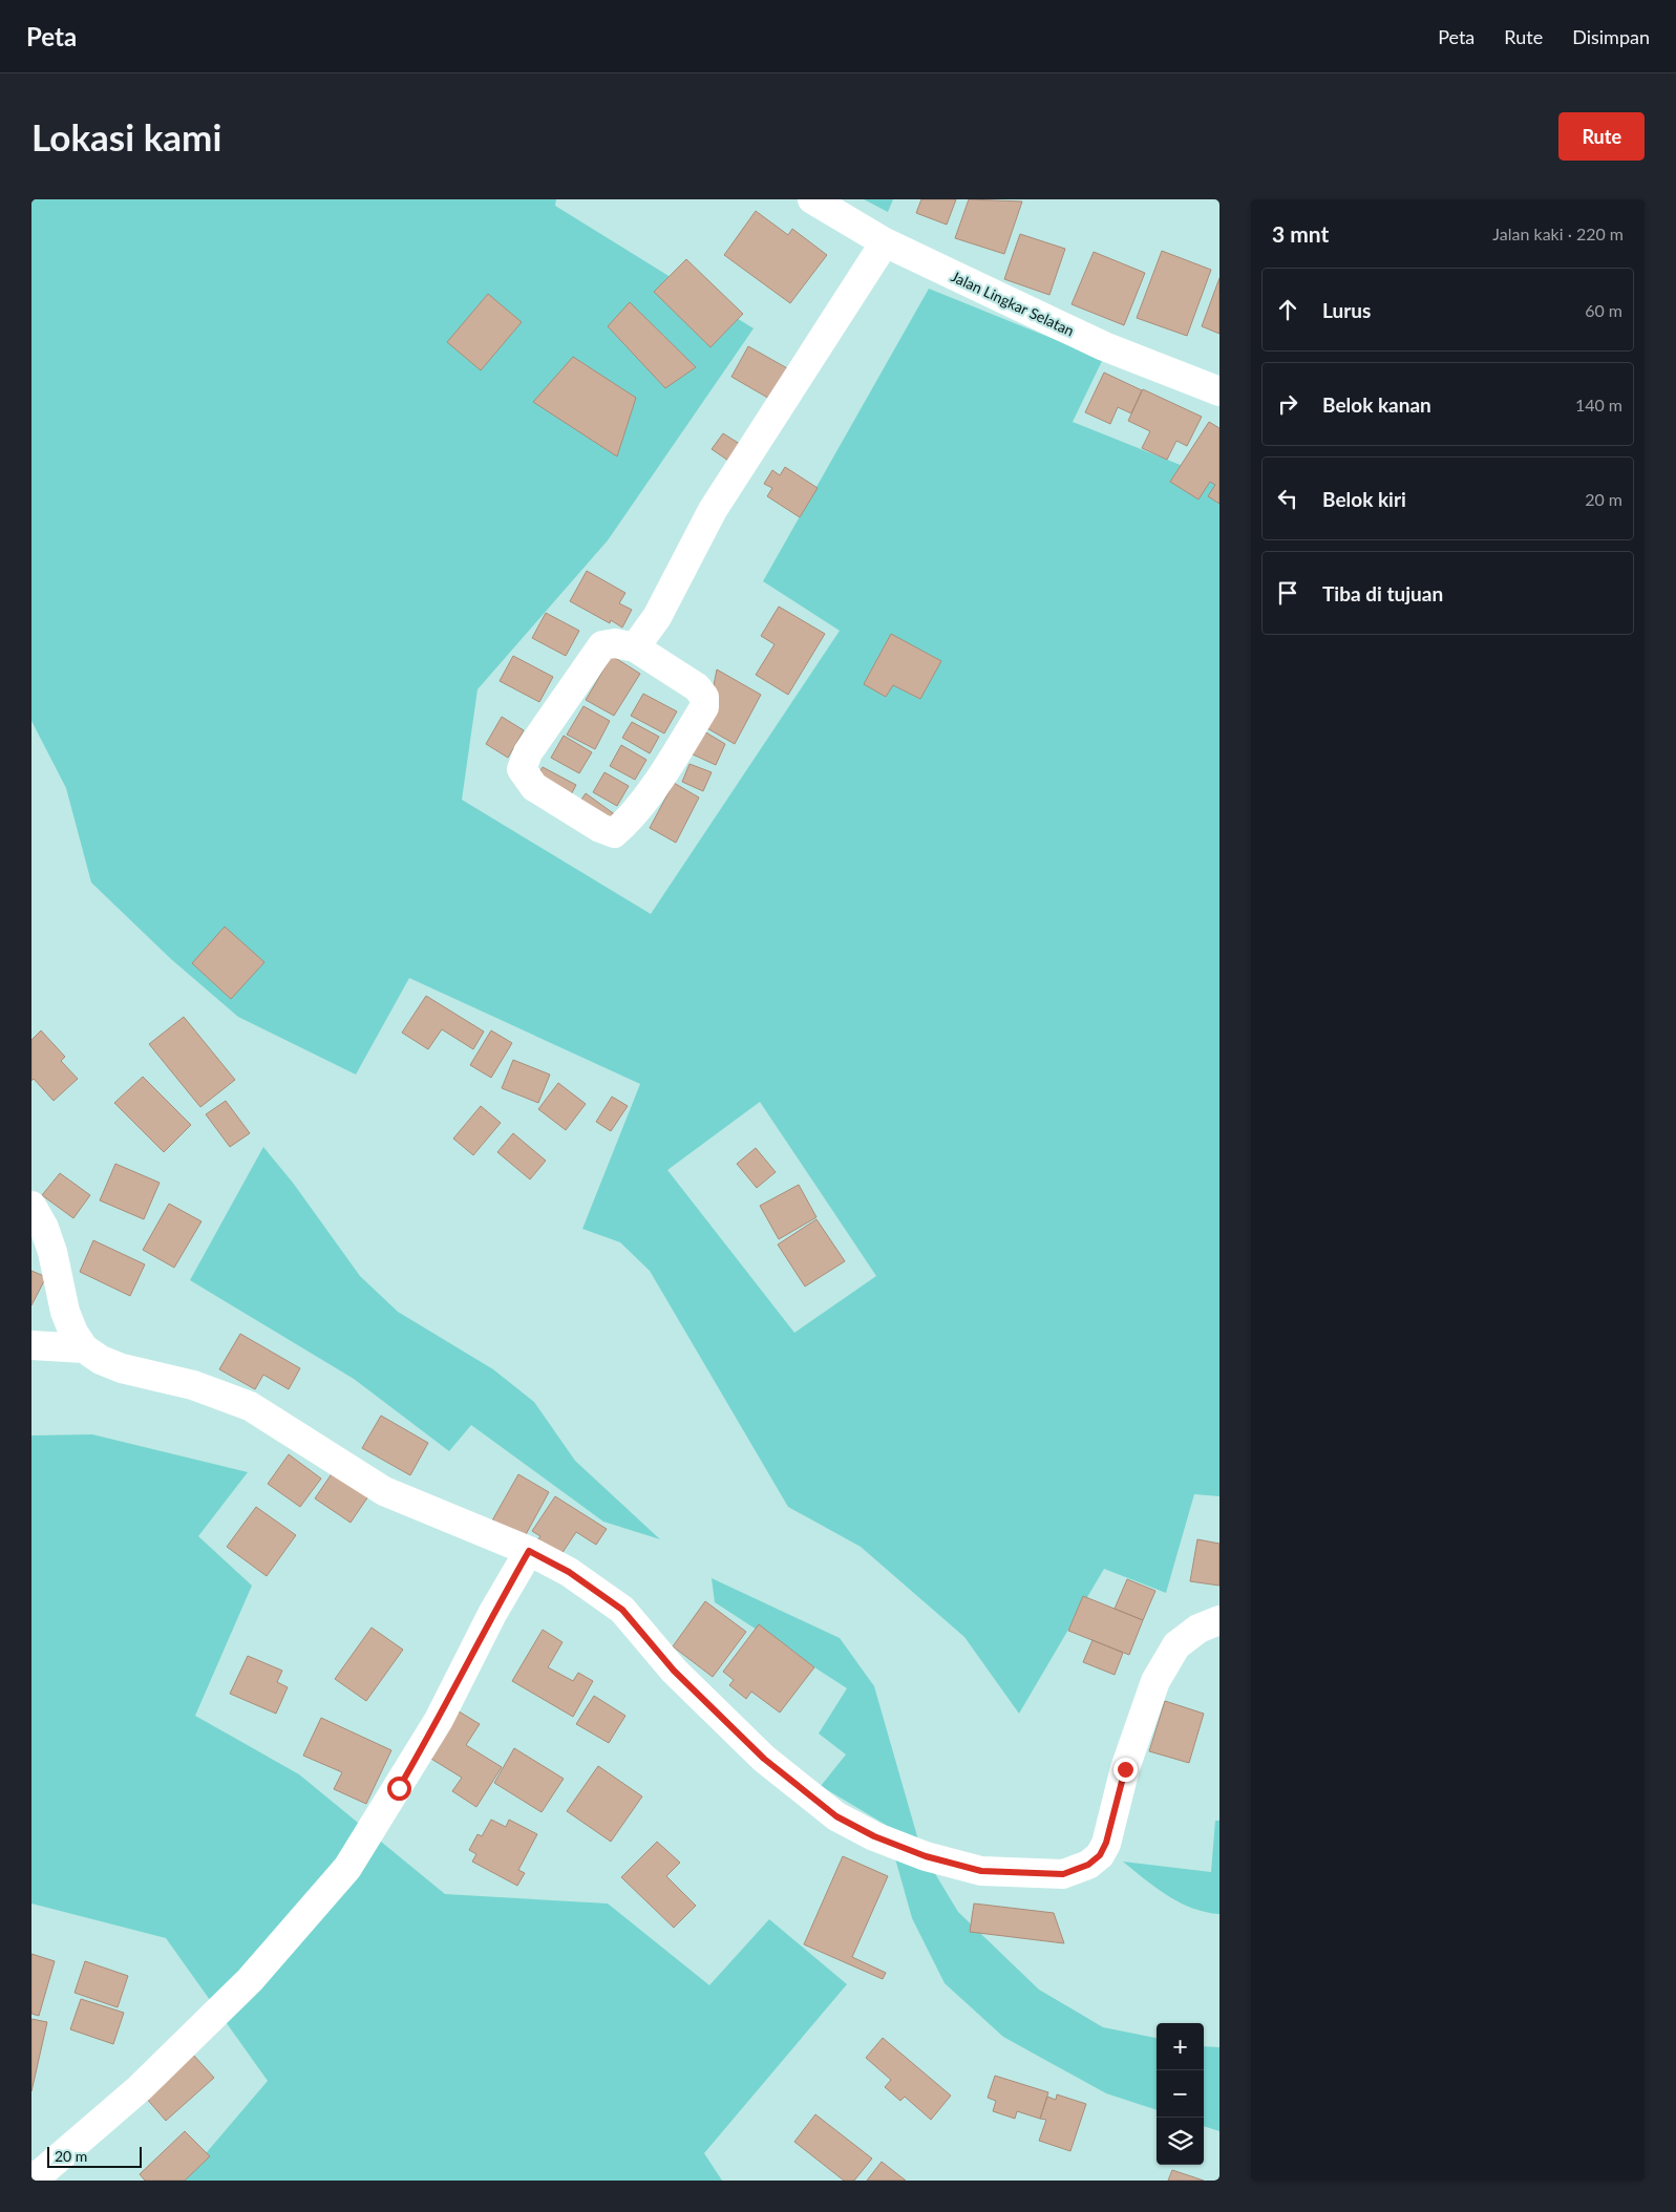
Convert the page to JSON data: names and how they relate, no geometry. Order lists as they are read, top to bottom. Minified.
{"streets":{"street":["Jalan Lingkar Selatan"]},"scale_bar":"20 m","page":{"header":"Peta","nav":["Peta","Rute","Disimpan"],"buttons":"Rute","title":"Lokasi kami","heading":["3 mnt","Jalan kaki · 220 m"],"list":[["Lurus","60 m"],["Belok kanan","140 m"],["Belok kiri","20 m"],"Tiba di tujuan"],"map_buttons":["+","−"],"scale":"20 m"}}
